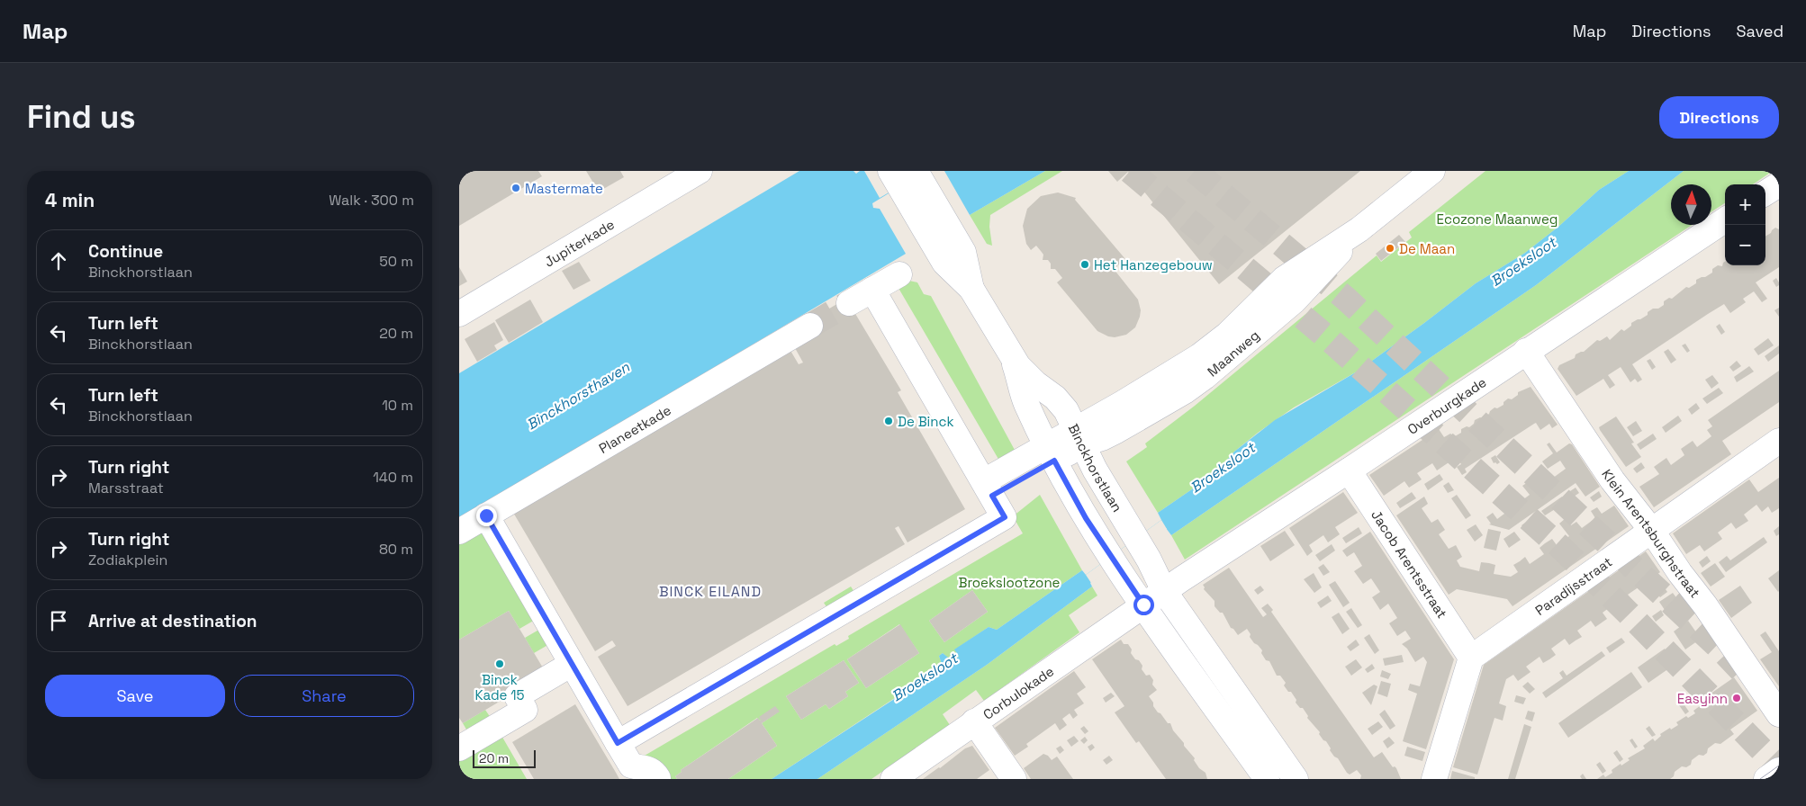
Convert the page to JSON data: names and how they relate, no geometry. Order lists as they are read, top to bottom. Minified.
{"streets":{"street":["Jupiterkade","Maanweg","Overburgkade","Planeetkade","Binckhorstlaan","Klein Arentsburghstraat","Jacob Arentsstraat","Paradijsstraat","Corbulokade"]},"crossings":[["Maanweg","Binckhorstlaan"],["Overburgkade","Binckhorstlaan"],["Overburgkade","Klein Arentsburghstraat"],["Overburgkade","Jacob Arentsstraat"],["Binckhorstlaan","Corbulokade"],["Klein Arentsburghstraat","Paradijsstraat"],["Jacob Arentsstraat","Paradijsstraat"]],"districts":["BINCK EILAND"],"water":["Broeksloot","Binckhorsthaven"],"parks":["Ecozone Maanweg","Broekslootzone"],"places":["Mastermate","De Maan","Het Hanzegebouw","De Binck","Binck Kade 15","Easyinn"],"scale_bar":"20 m","north":"top","page":{"header":"Map","nav":["Map","Directions","Saved"],"buttons":["Directions",["Save","Share"]],"title":"Find us","heading":["4 min","Walk · 300 m"],"map_buttons":["+","−"],"list":[["Continue","Binckhorstlaan","50 m"],["Turn left","Binckhorstlaan","20 m"],["Turn left","Binckhorstlaan","10 m"],["Turn right","Marsstraat","140 m"],["Turn right","Zodiakplein","80 m"],"Arrive at destination"],"scale":"20 m"}}
